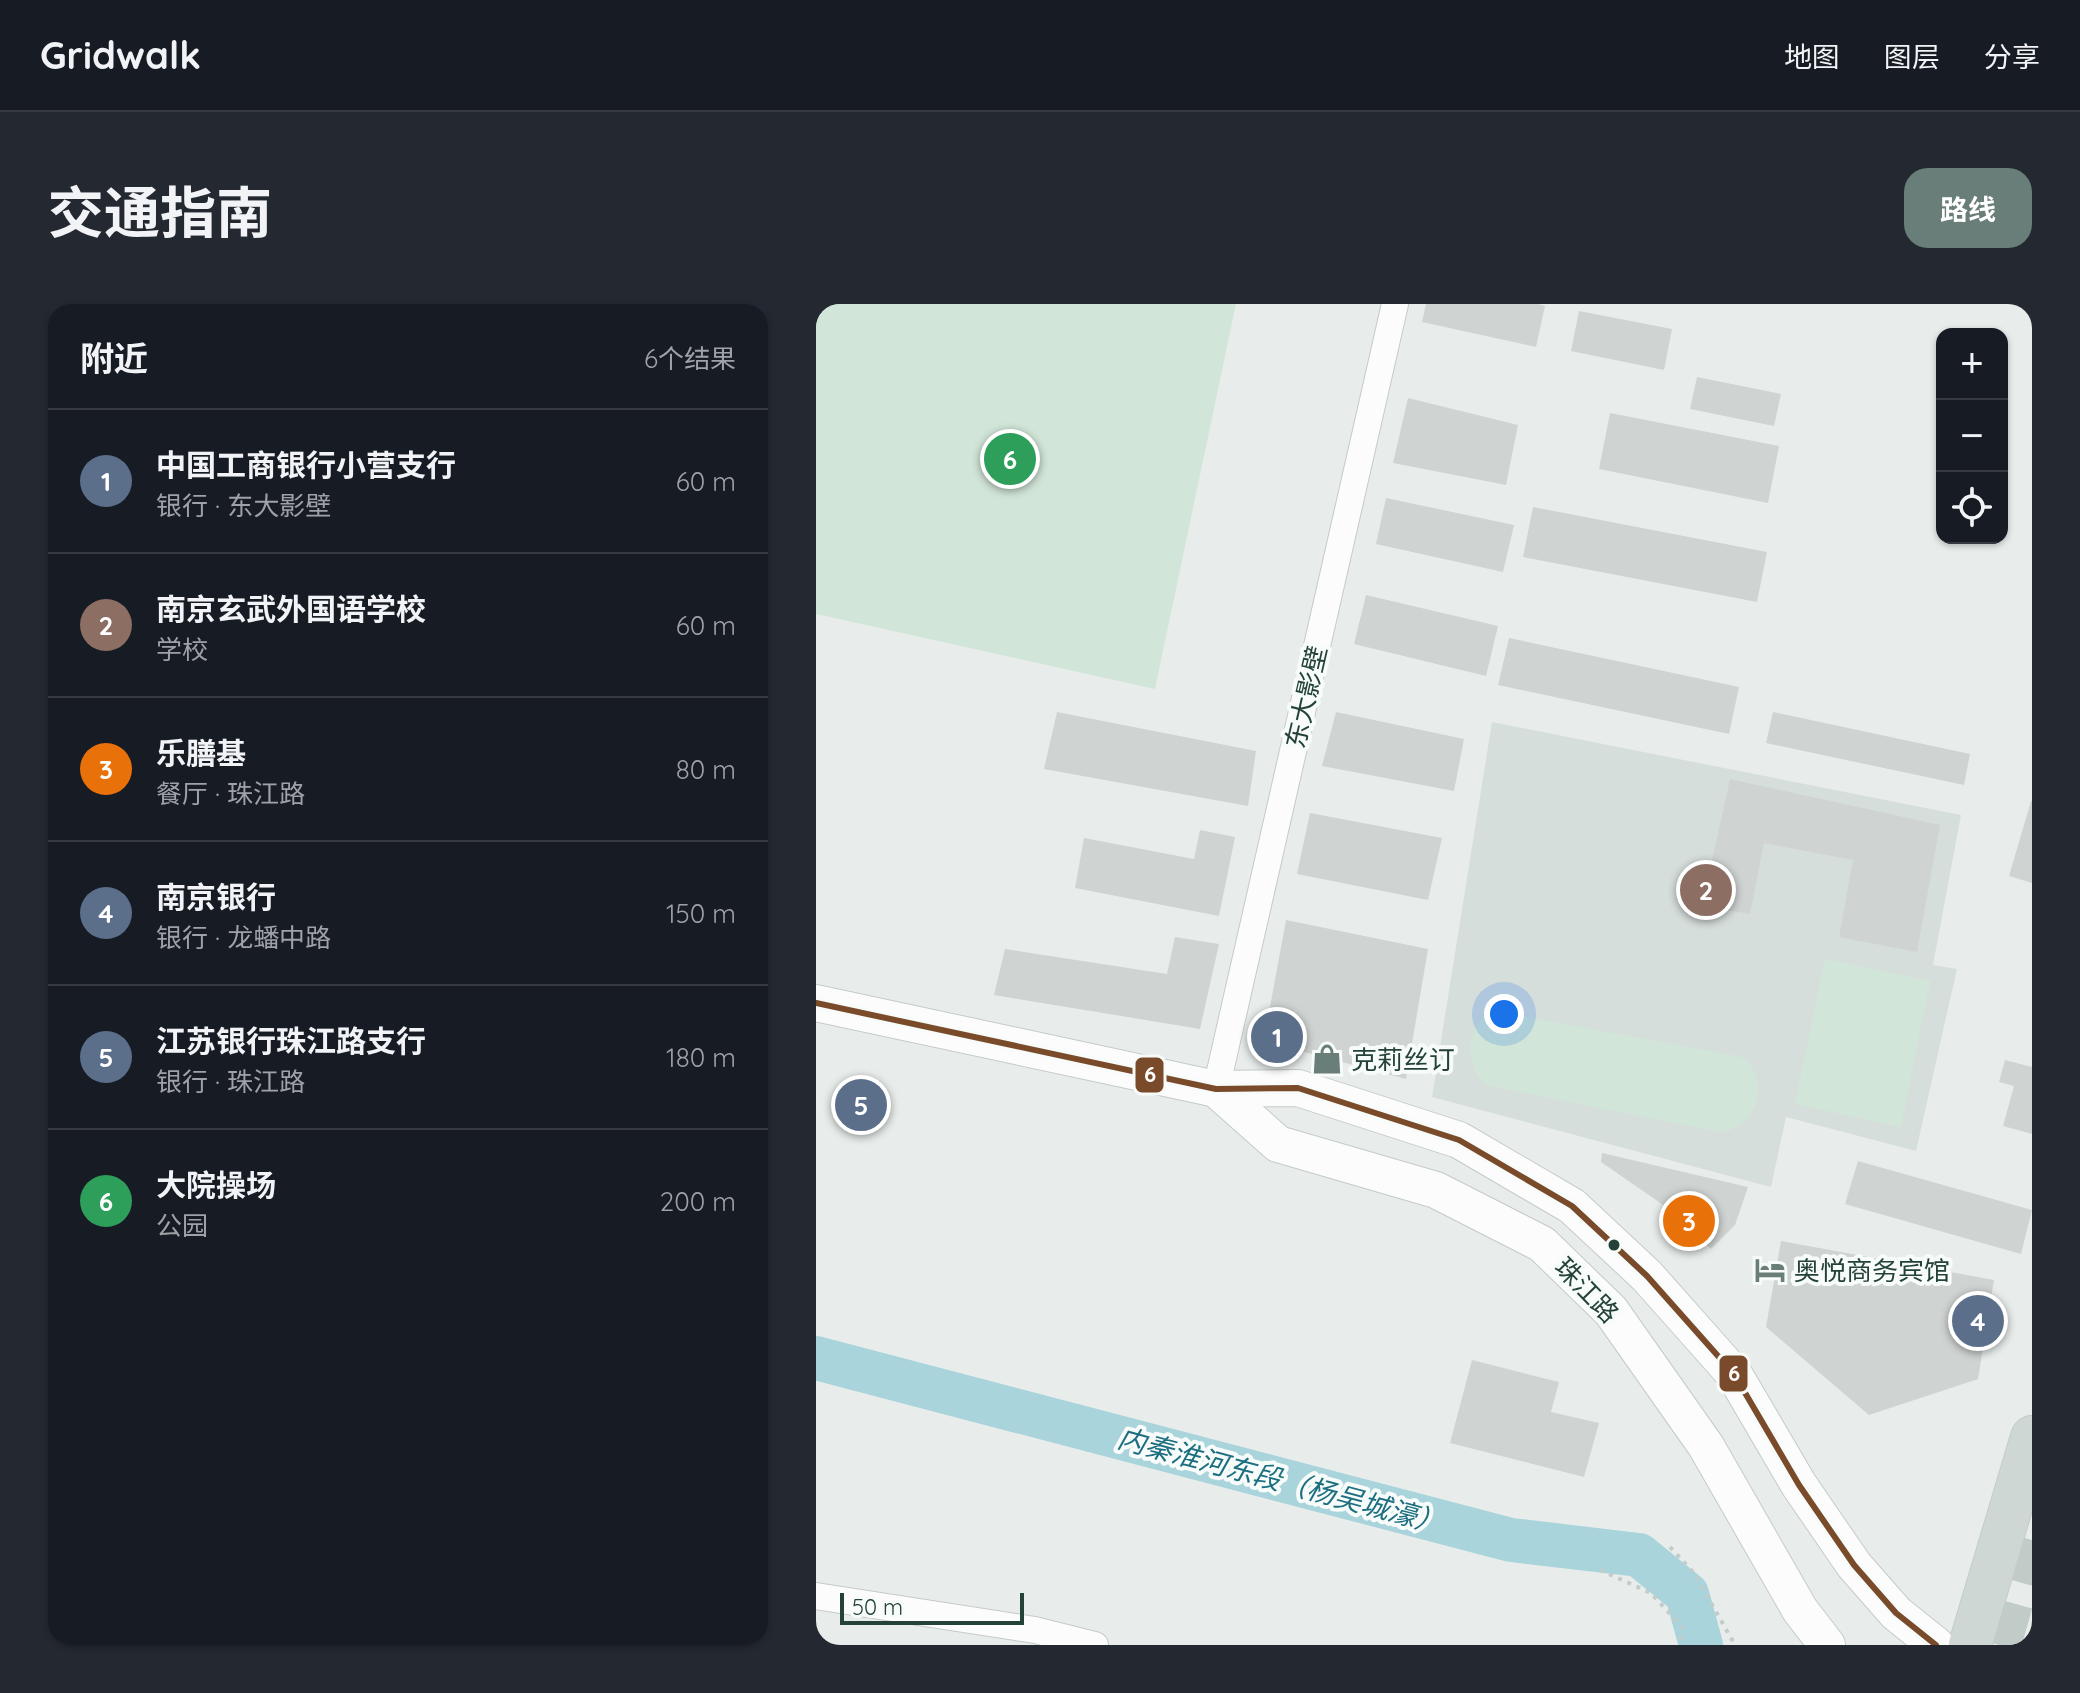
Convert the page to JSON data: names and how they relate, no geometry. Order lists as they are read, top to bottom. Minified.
{"streets":{"main road":["珠江路"],"street":["东大影壁"]},"crossings":[["东大影壁","珠江路"]],"water":["内秦淮河东段（杨吴城濠）"],"places":{"shop":["克莉丝订"],"hotel":["奥悦商务宾馆"]},"lines":["transit line 6"],"scale_bar":"50 m","page":{"header":"Gridwalk","nav":["地图","图层","分享"],"title":"交通指南","buttons":"路线","heading":["附近","6个结果"],"map_buttons":["+","−"],"list":[{"mark":"1","name":"中国工商银行小营支行","note":"银行 · 东大影壁","value":"60 m"},{"mark":"2","name":"南京玄武外国语学校","note":"学校","value":"60 m"},{"mark":"3","name":"乐膳基","note":"餐厅 · 珠江路","value":"80 m"},{"mark":"4","name":"南京银行","note":"银行 · 龙蟠中路","value":"150 m"},{"mark":"5","name":"江苏银行珠江路支行","note":"银行 · 珠江路","value":"180 m"},{"mark":"6","name":"大院操场","note":"公园","value":"200 m"}],"pins":["6","2","1","5","3","4"],"scale":"50 m"}}
